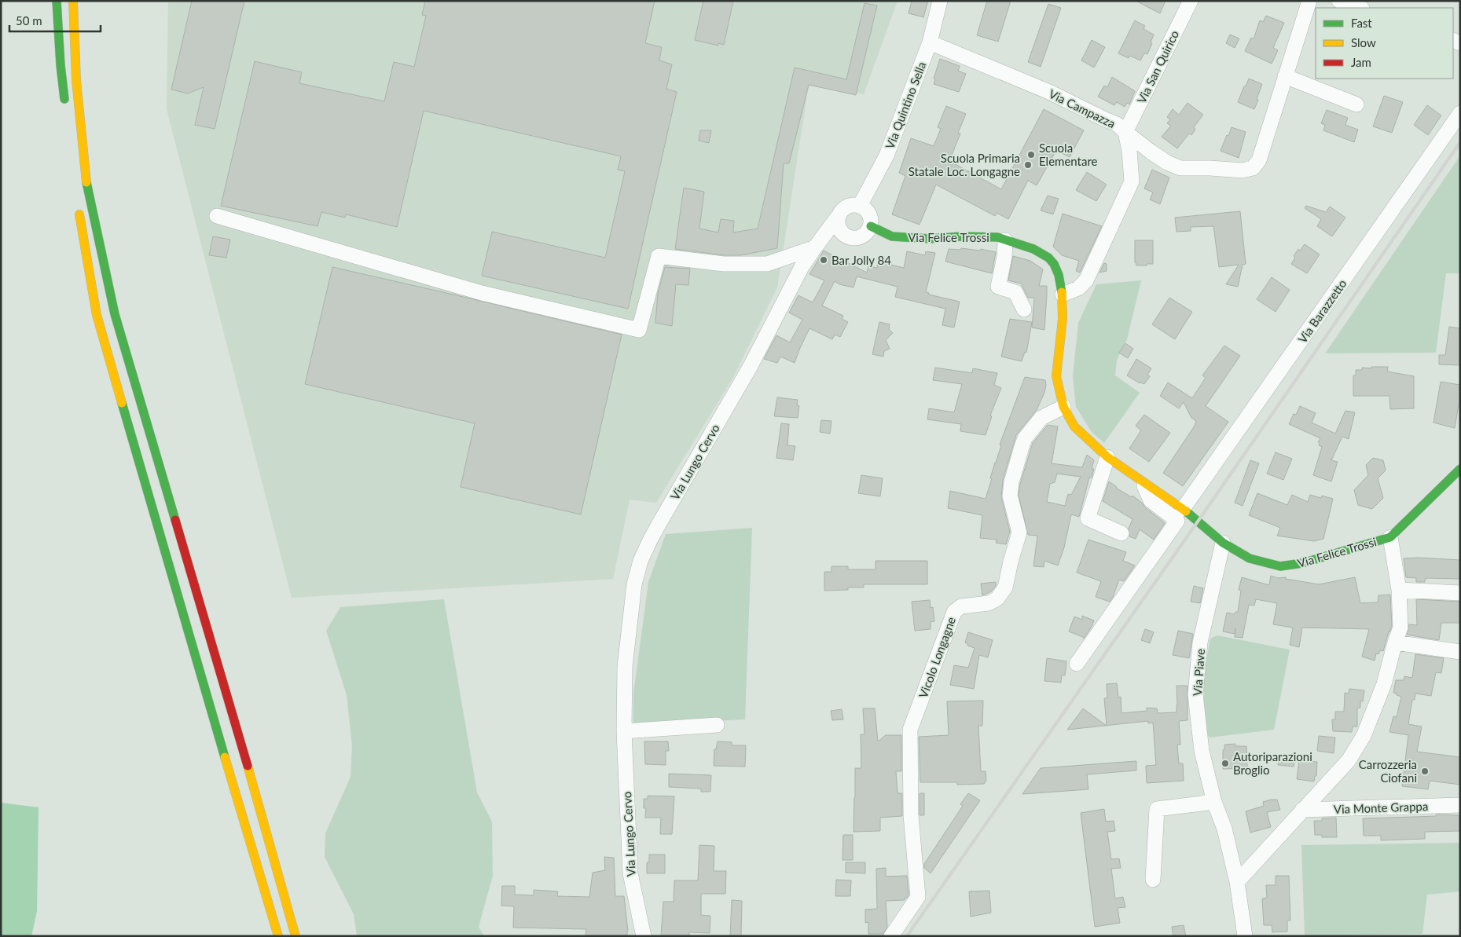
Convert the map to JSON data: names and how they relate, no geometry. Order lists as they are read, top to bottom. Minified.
{"streets":{"main road":["Via Felice Trossi"],"street":["Via San Quirico","Via Quintino Sella","Via Campazza","Via Barazzetto","Via Lungo Cervo","Vicolo Longagne","Via Piave","Via Monte Grappa"]},"crossings":[["Via San Quirico","Via Campazza"],["Via Quintino Sella","Via Campazza"],["Via Quintino Sella","Via Felice Trossi"],["Via Quintino Sella","Via Lungo Cervo"],["Via Campazza","Via Felice Trossi"],["Via Felice Trossi","Via Barazzetto"],["Via Felice Trossi","Via Lungo Cervo"],["Via Felice Trossi","Vicolo Longagne"],["Via Felice Trossi","Via Piave"]],"places":["Scuola Elementare","Scuola Primaria Statale Loc. Longagne","Bar Jolly 84","Autoriparazioni Broglio","Carrozzeria Ciofani"],"legend":["Fast","Slow","Jam"],"scale_bar":"50 m"}
